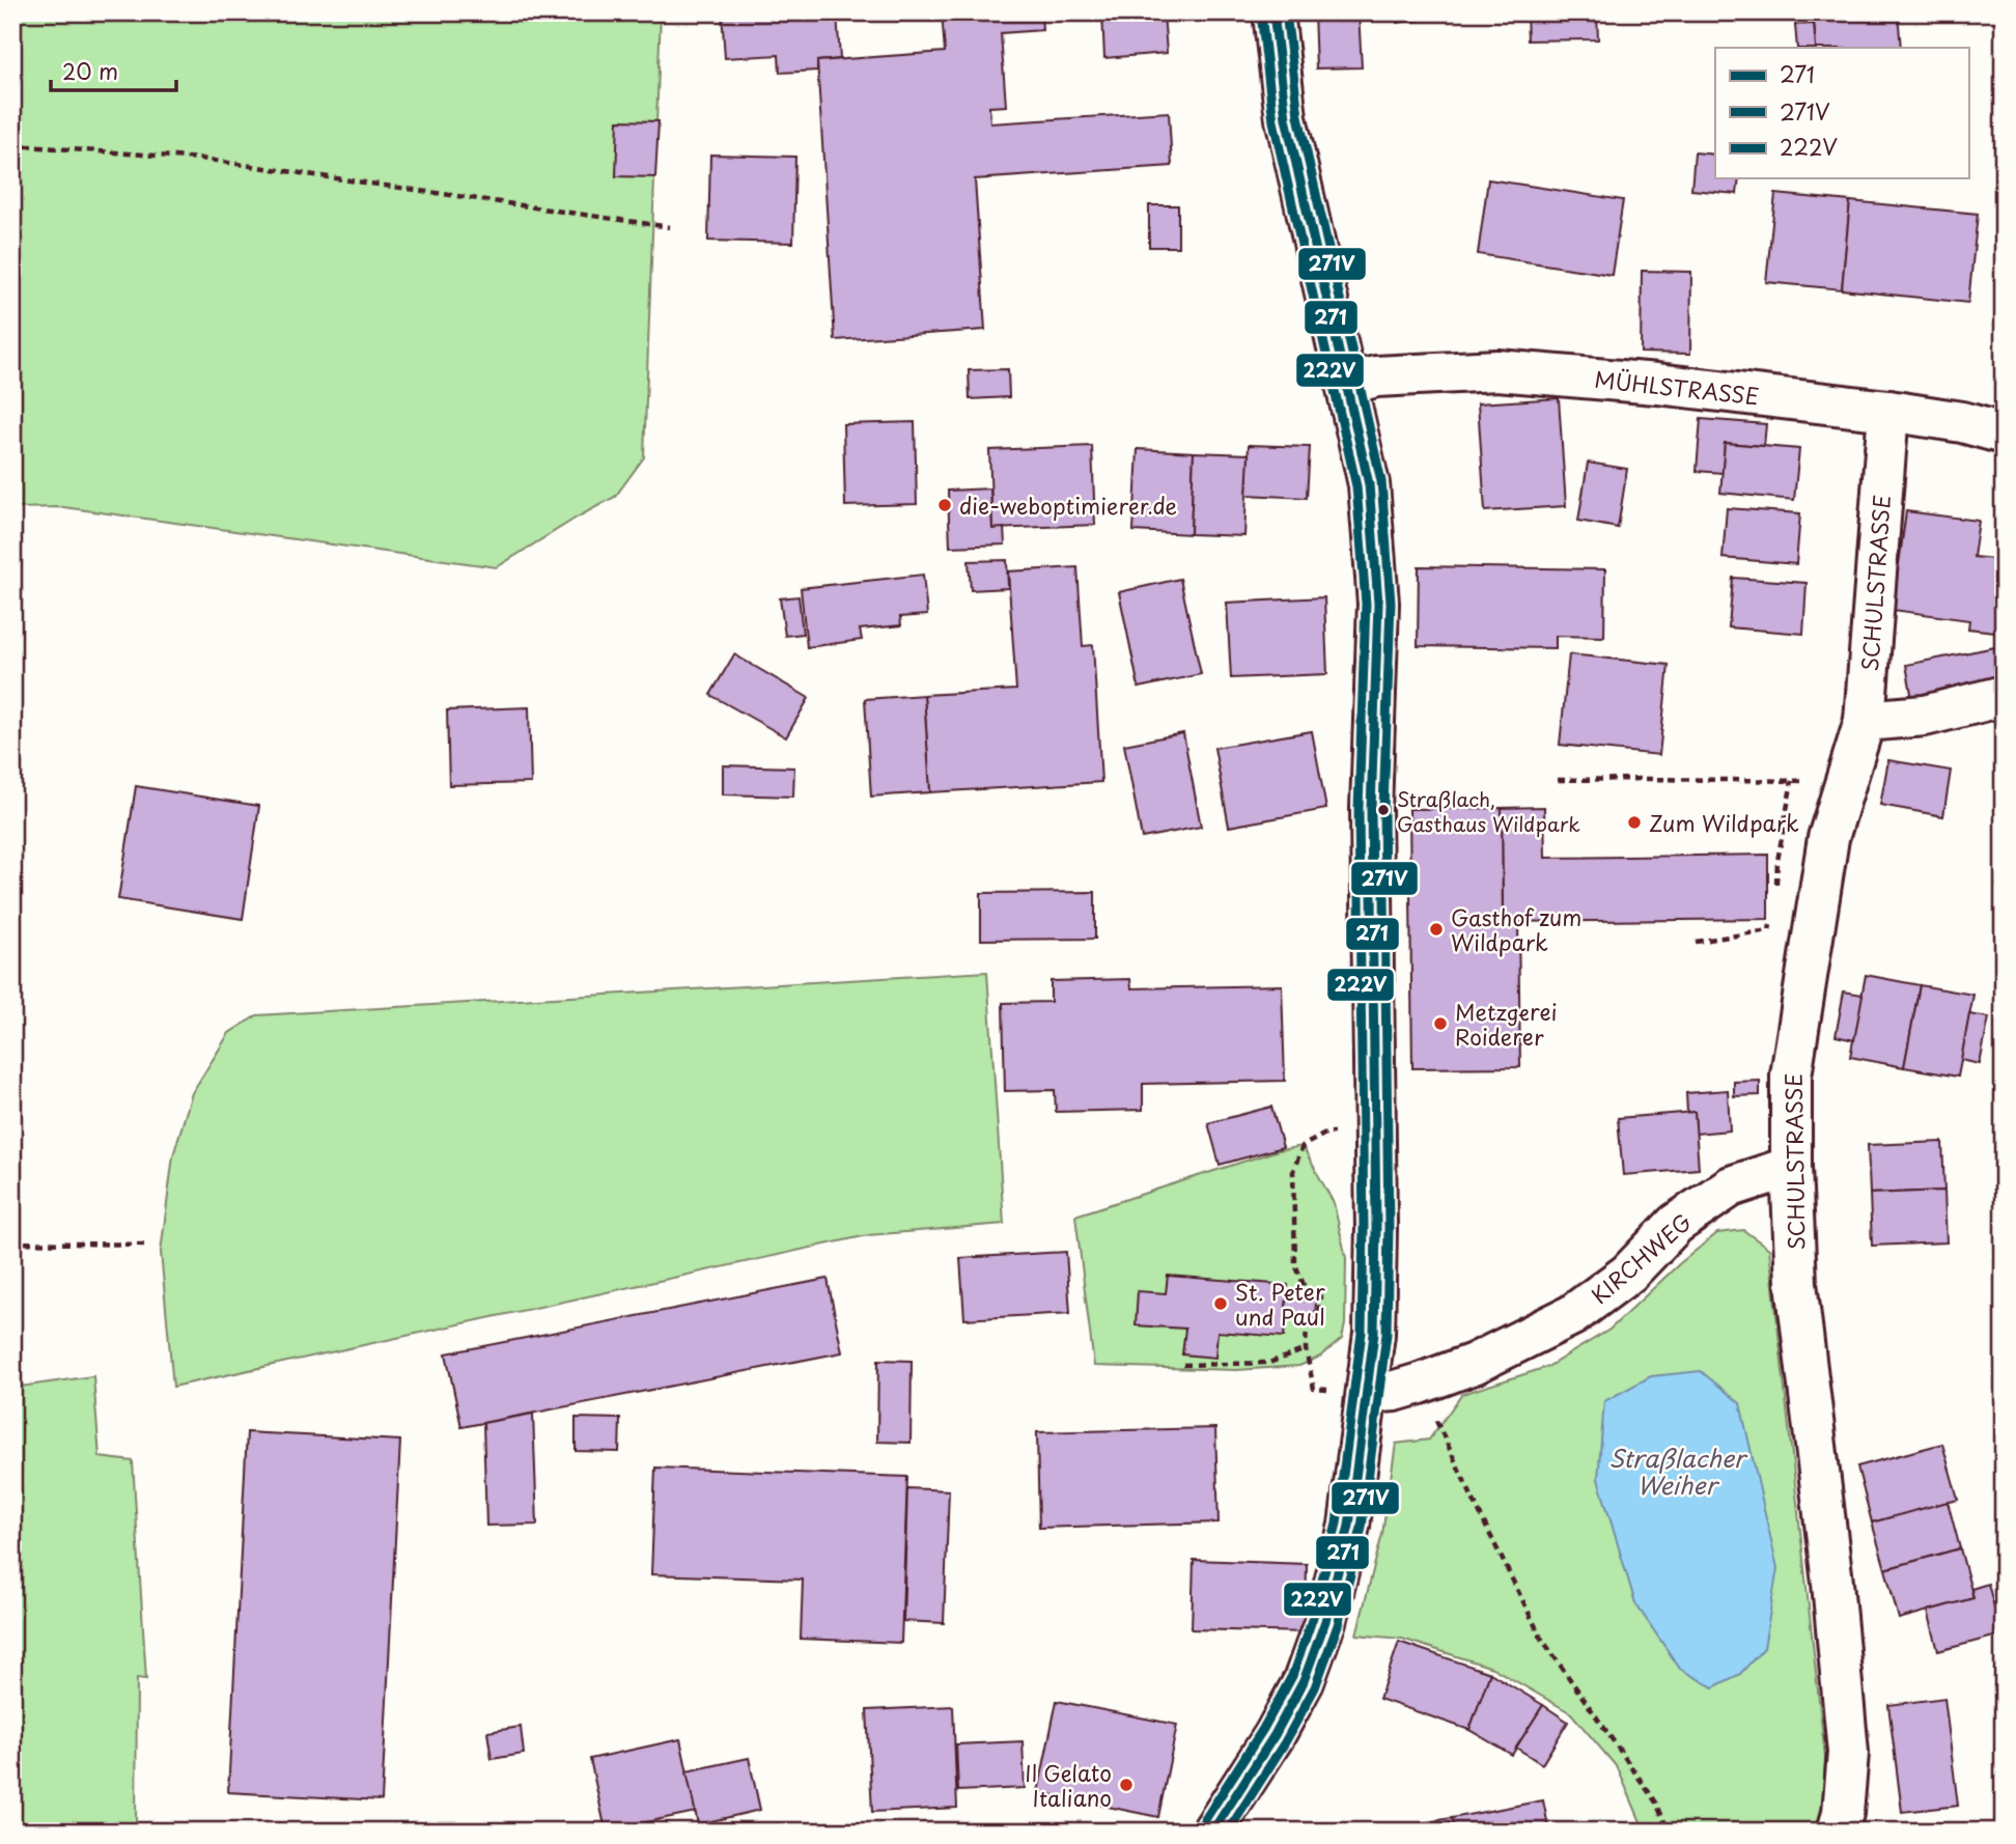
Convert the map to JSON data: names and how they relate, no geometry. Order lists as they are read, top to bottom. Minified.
{"streets":{"street":["MÜHLSTRASSE","SCHULSTRASSE","KIRCHWEG"]},"crossings":[["MÜHLSTRASSE","SCHULSTRASSE"],["SCHULSTRASSE","KIRCHWEG"]],"water":["Straßlacher Weiher"],"places":["die-weboptimierer.de","Straßlach, Gasthaus Wildpark","Zum Wildpark","Gasthof zum Wildpark","Metzgerei Roiderer","St. Peter und Paul","Il Gelato Italiano"],"lines":["transit line 271","transit line 271V","transit line 222V"],"legend":["271","271V","222V"],"scale_bar":"20 m"}
